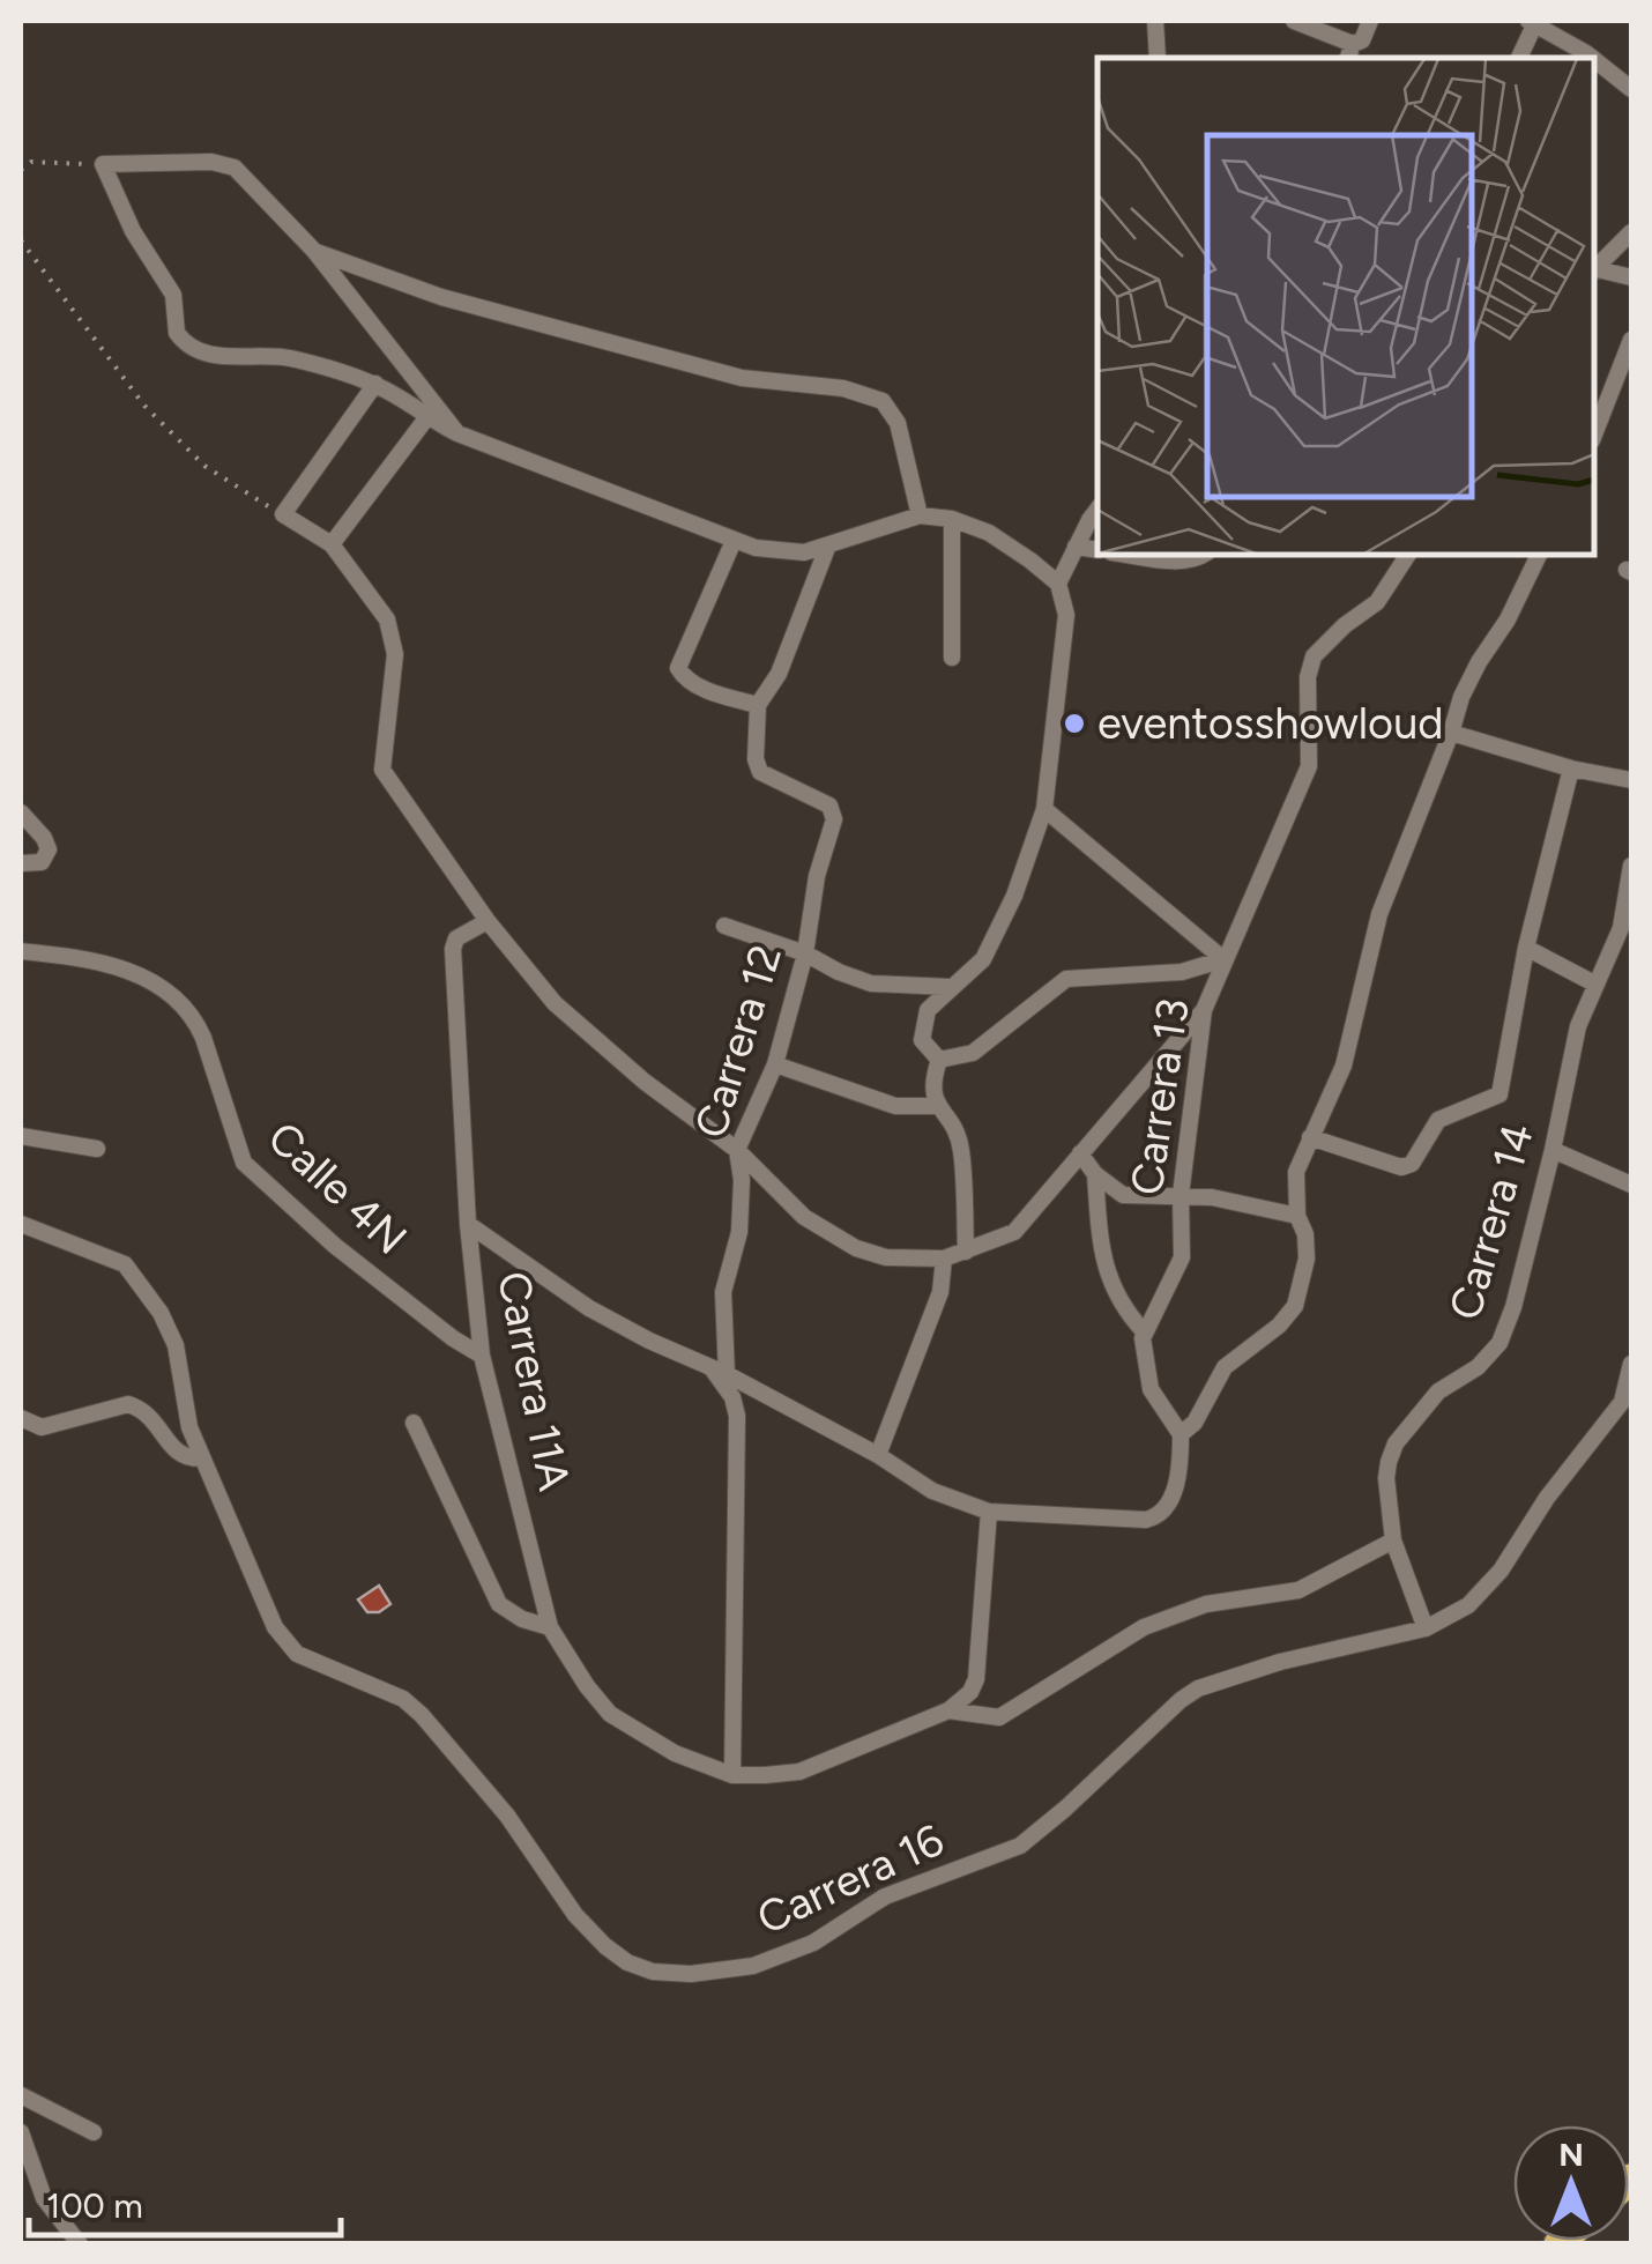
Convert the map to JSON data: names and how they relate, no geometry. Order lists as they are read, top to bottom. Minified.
{"streets":{"street":["Carrera 12","Carrera 13","Calle 4N","Carrera 14","Carrera 11A","Carrera 16"]},"crossings":[["Carrera 12","Carrera 11A"],["Calle 4N","Carrera 11A"],["Carrera 14","Carrera 16"]],"places":["eventosshowloud"],"scale_bar":"100 m","north":"top"}
